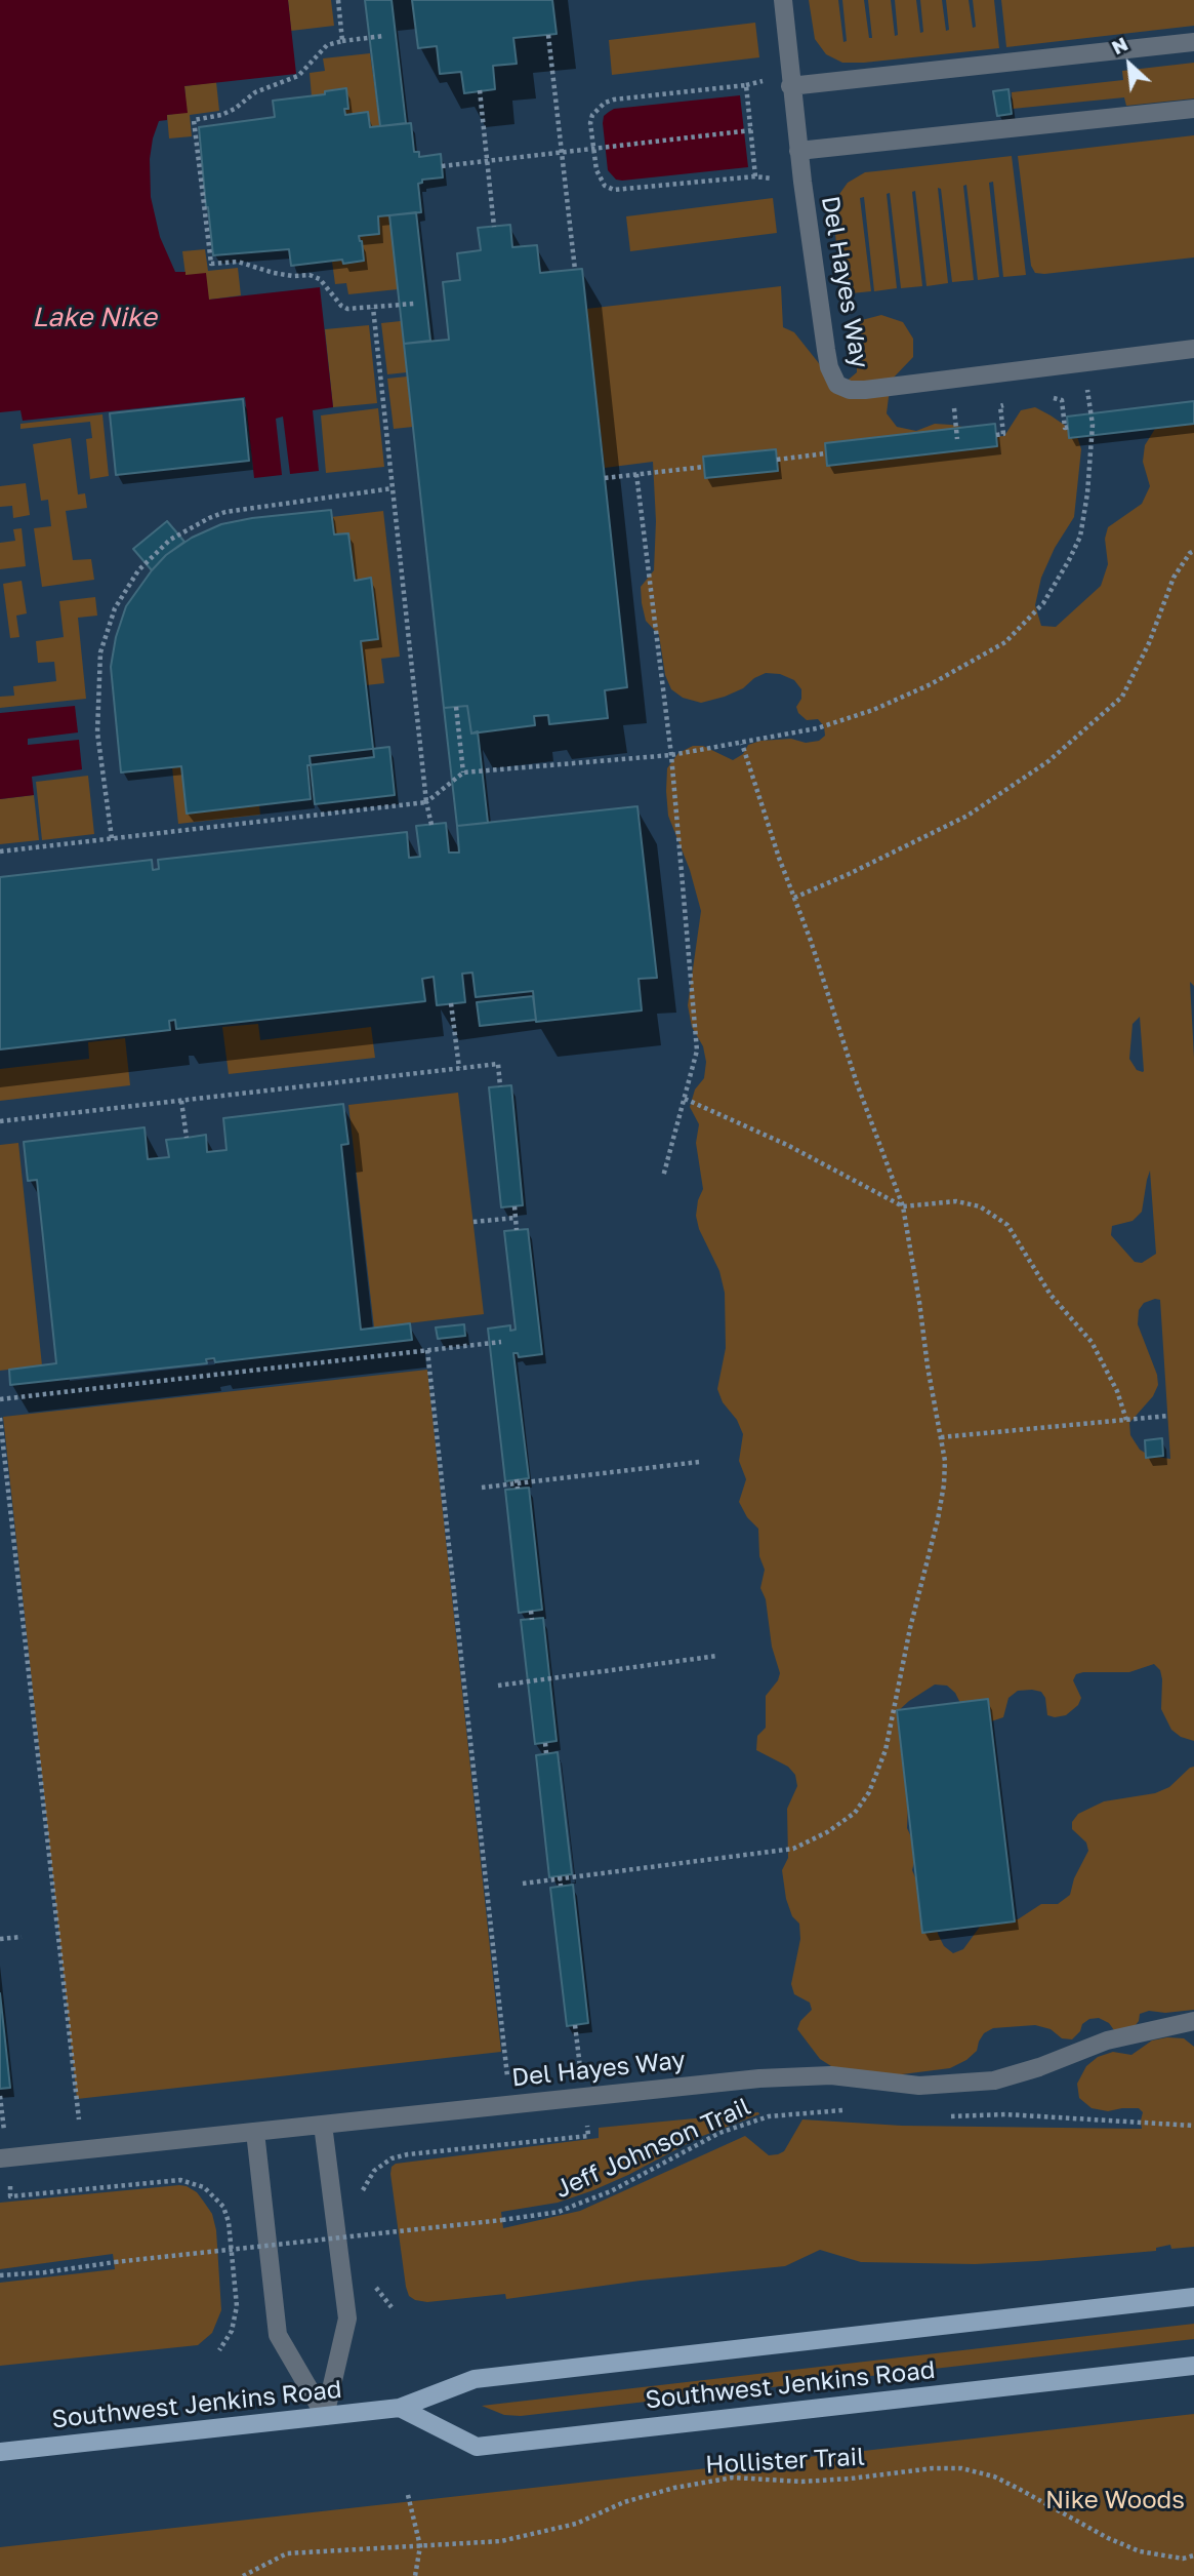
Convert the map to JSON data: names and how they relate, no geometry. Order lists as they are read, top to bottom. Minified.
{"streets":{"main road":["Southwest Jenkins Road"],"lane":["Del Hayes Way"],"path":["Jeff Johnson Trail","Hollister Trail"]},"water":["Lake Nike"],"parks":["Nike Woods"],"north":"top left"}
